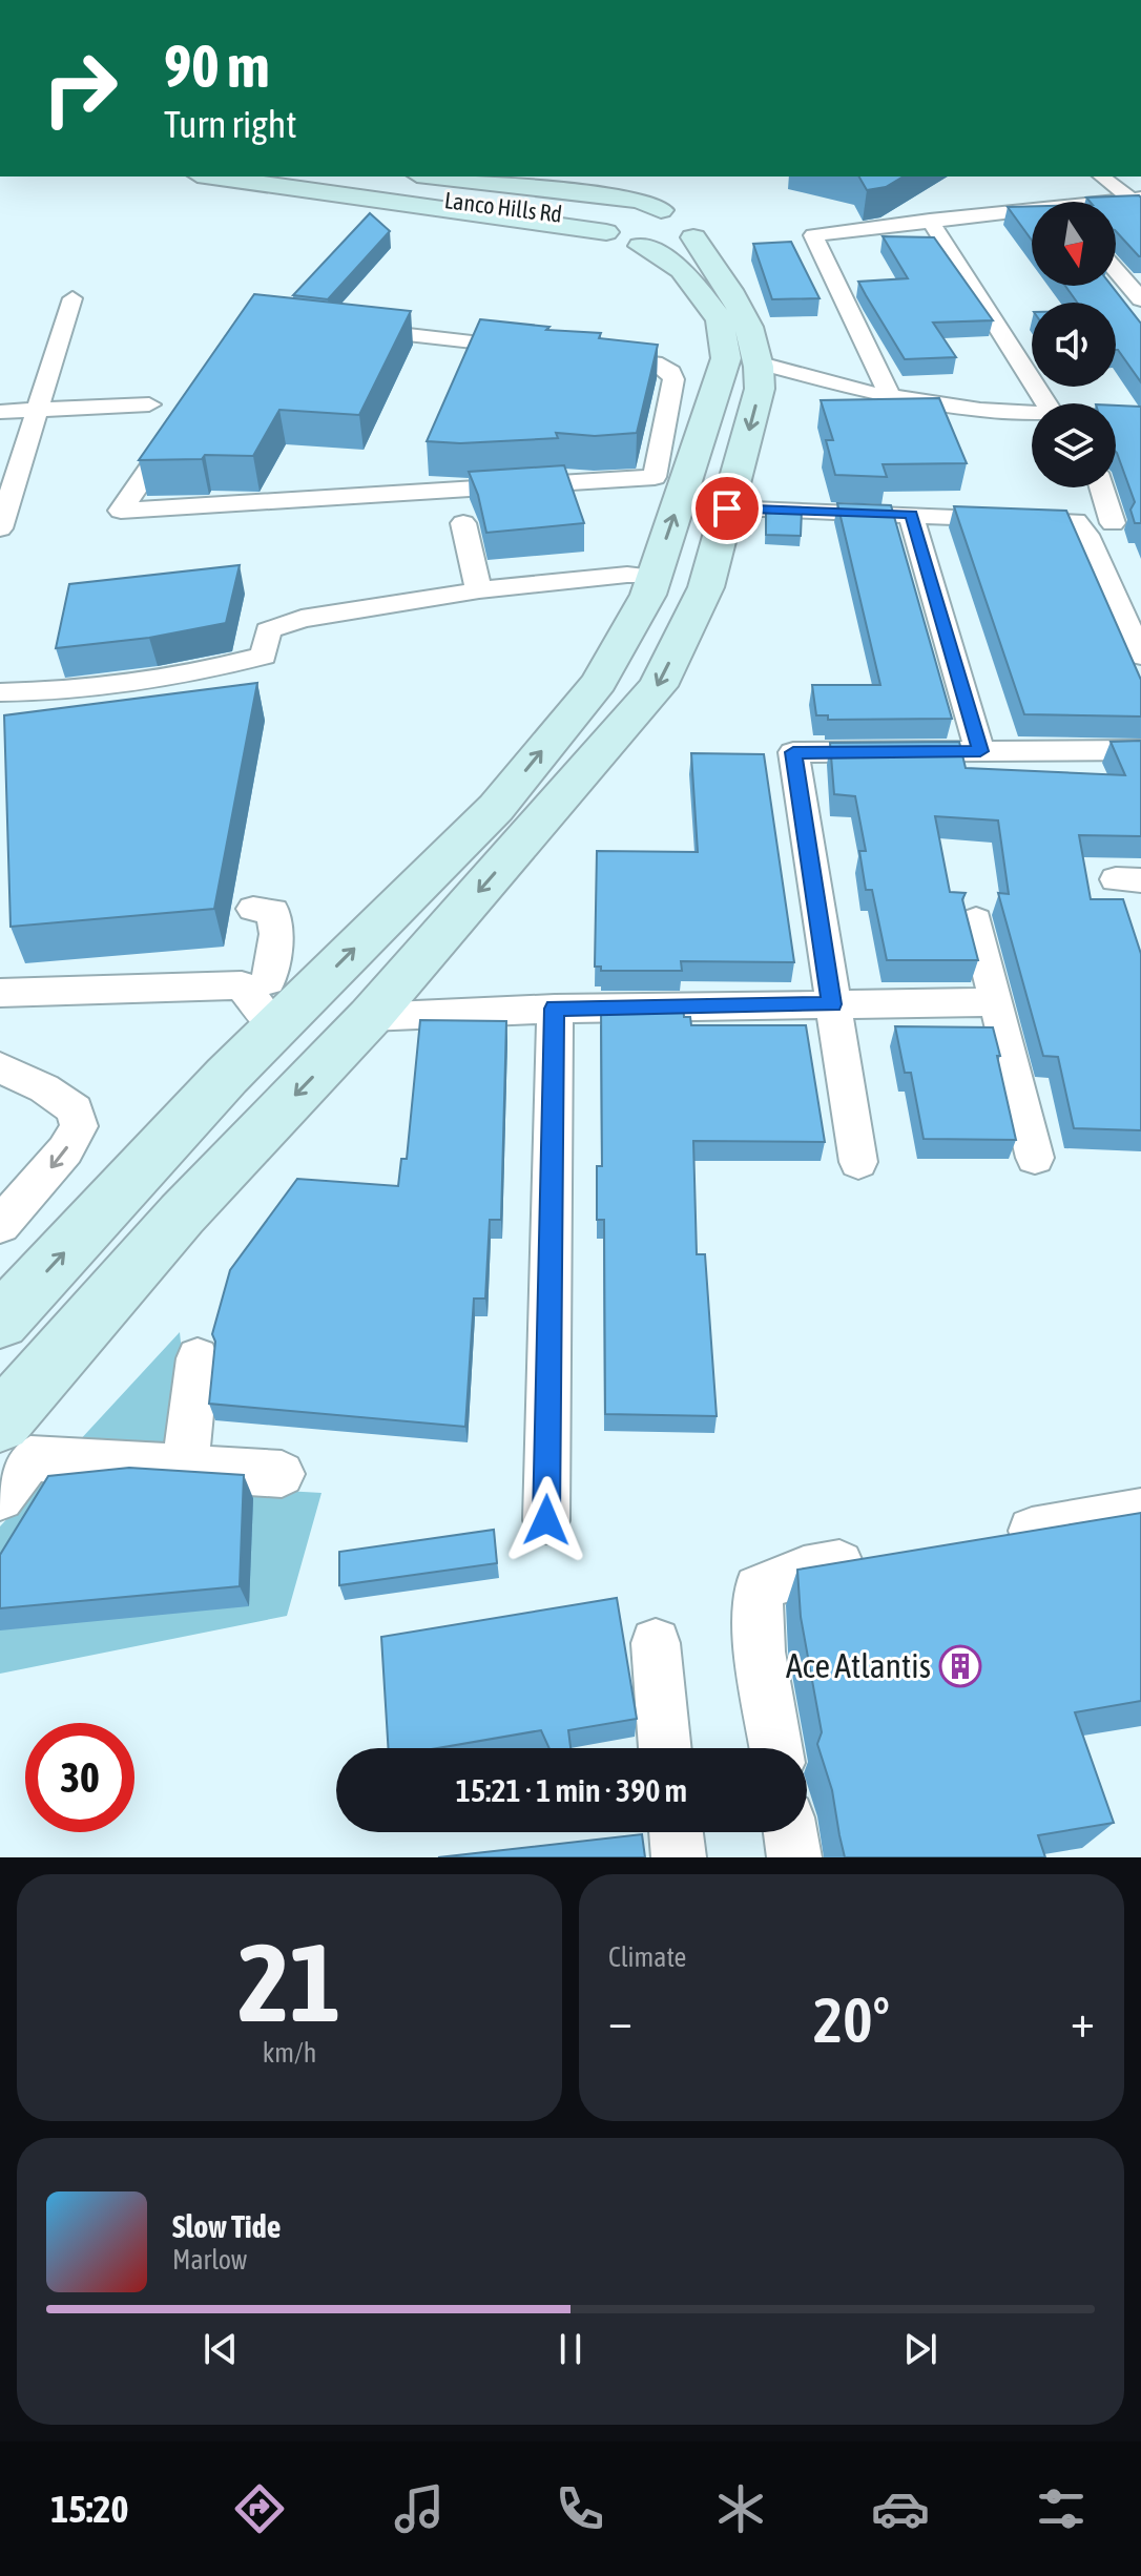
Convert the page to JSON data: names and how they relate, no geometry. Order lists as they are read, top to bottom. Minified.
{"streets":{"main road":["Lanco Hills Rd"]},"places":{"building":["Ace Atlantis"]},"north":"bottom","page":{"turn":["90 m","Turn right"],"limit":"30","trip":"15:21 · 1 min · 390 m","tile":[["21","km/h"],"Climate"],"heat":["−","20°","+"],"song":["Slow Tide","Marlow"],"tabs":"15:20"}}
